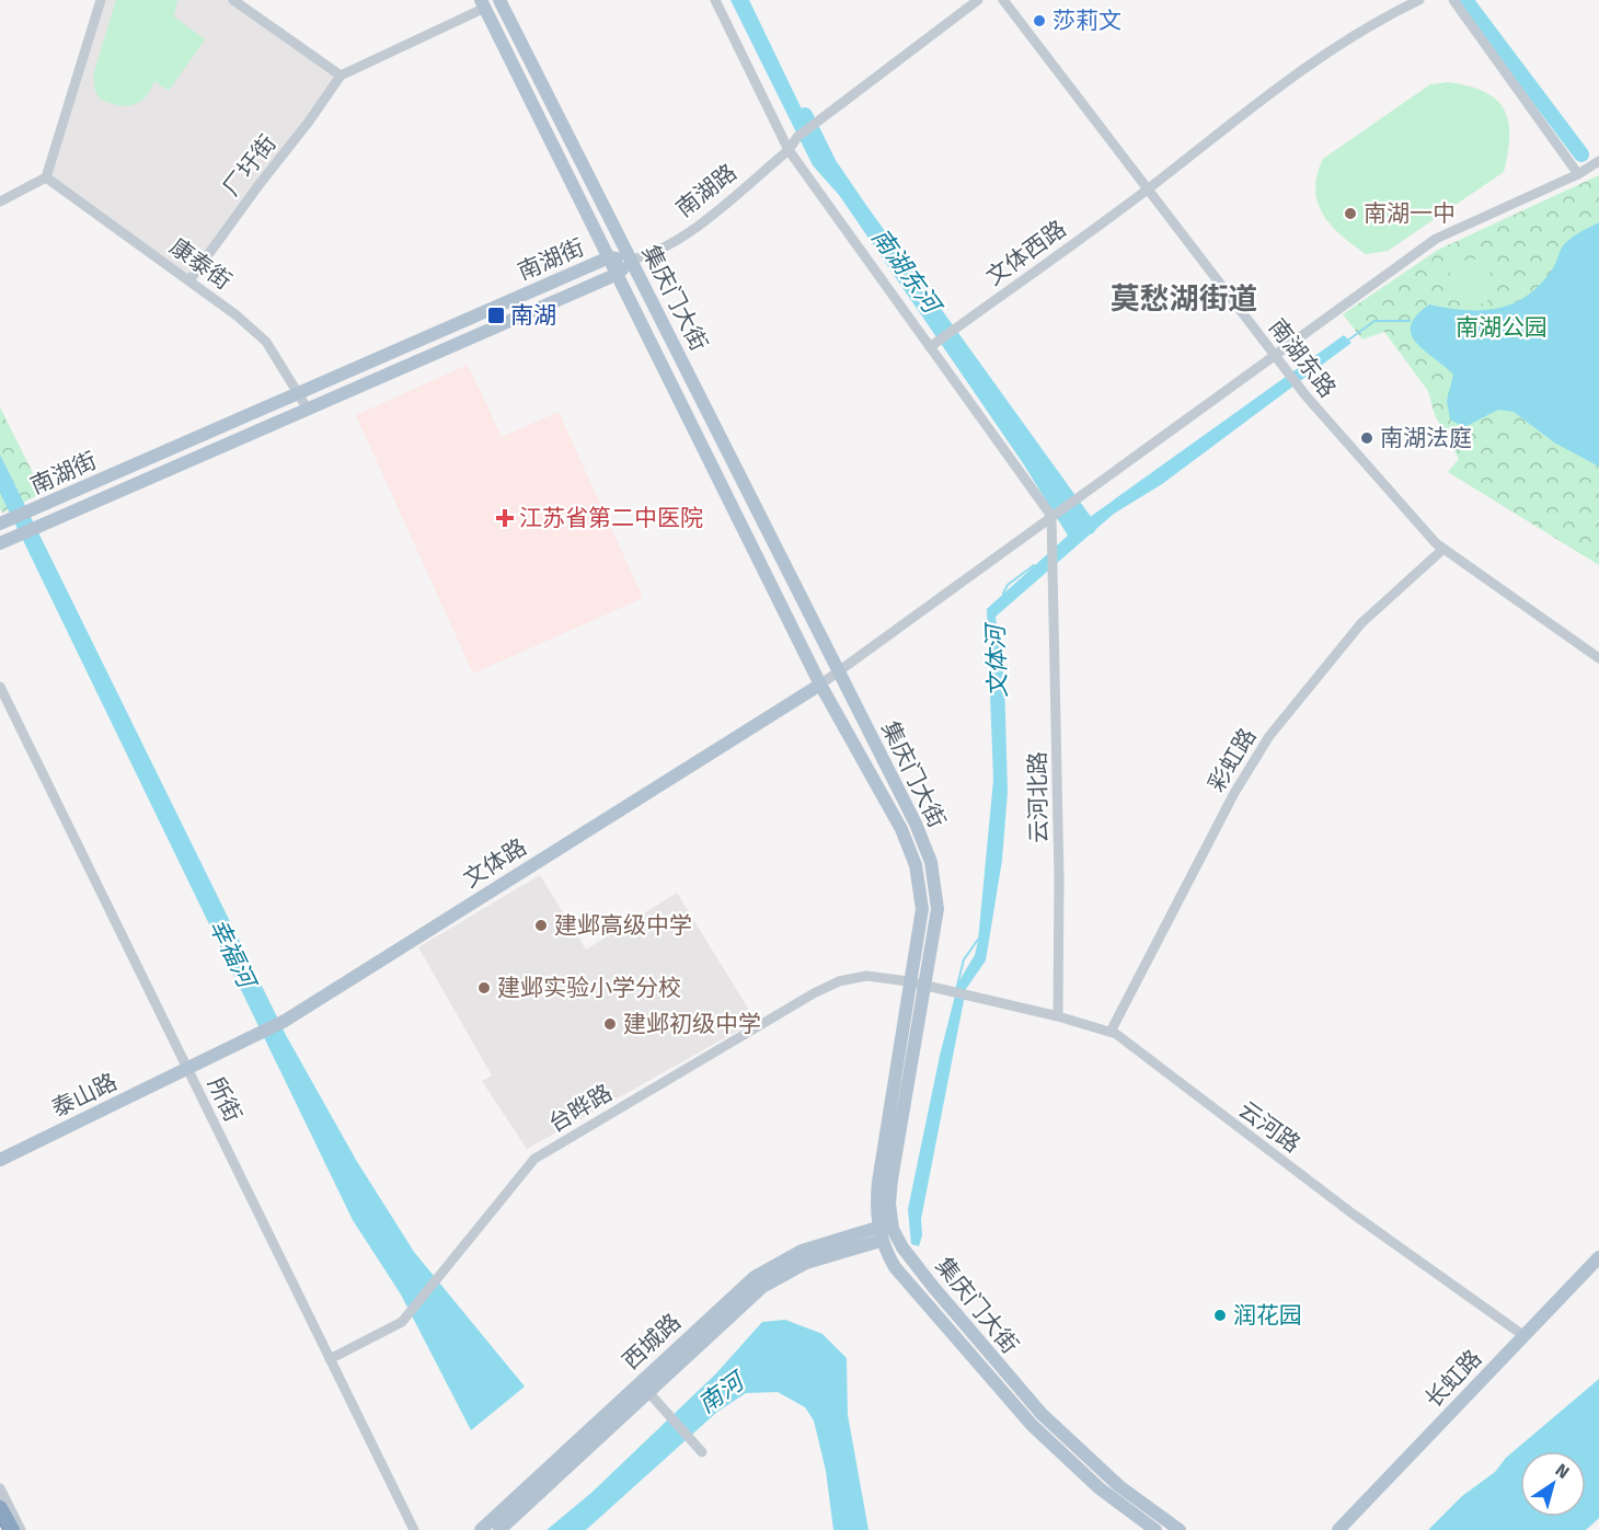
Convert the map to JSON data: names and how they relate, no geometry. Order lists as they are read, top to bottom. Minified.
{"streets":{"main road":["南湖街","集庆门大街","文体路","泰山路","西城路","长虹路"],"street":["厂圩街","南湖路","文体西路","康泰街","南湖东路","彩虹路","云河北路","所街","台晔路","云河路"]},"crossings":[["厂圩街","康泰街"],["厂圩街","集庆门大街"],["南湖路","南湖街"],["南湖路","集庆门大街"],["文体西路","南湖东路"],["南湖街","康泰街"],["南湖街","集庆门大街"],["集庆门大街","文体路"],["集庆门大街","台晔路"],["集庆门大街","西城路"],["南湖东路","彩虹路"],["彩虹路","云河路"],["云河北路","云河路"],["文体路","泰山路"],["文体路","所街"],["泰山路","所街"],["所街","台晔路"],["台晔路","云河路"],["云河路","长虹路"]],"districts":["莫愁湖街道"],"water":["南湖东河","文体河","幸福河","南河"],"parks":["南湖公园"],"places":{"other":["莎莉文","南湖一中","南湖法庭","建邺高级中学","建邺实验小学分校","建邺初级中学","润花园"],"transit":["南湖"],"health":["江苏省第二中医院"]},"north":"top right"}
